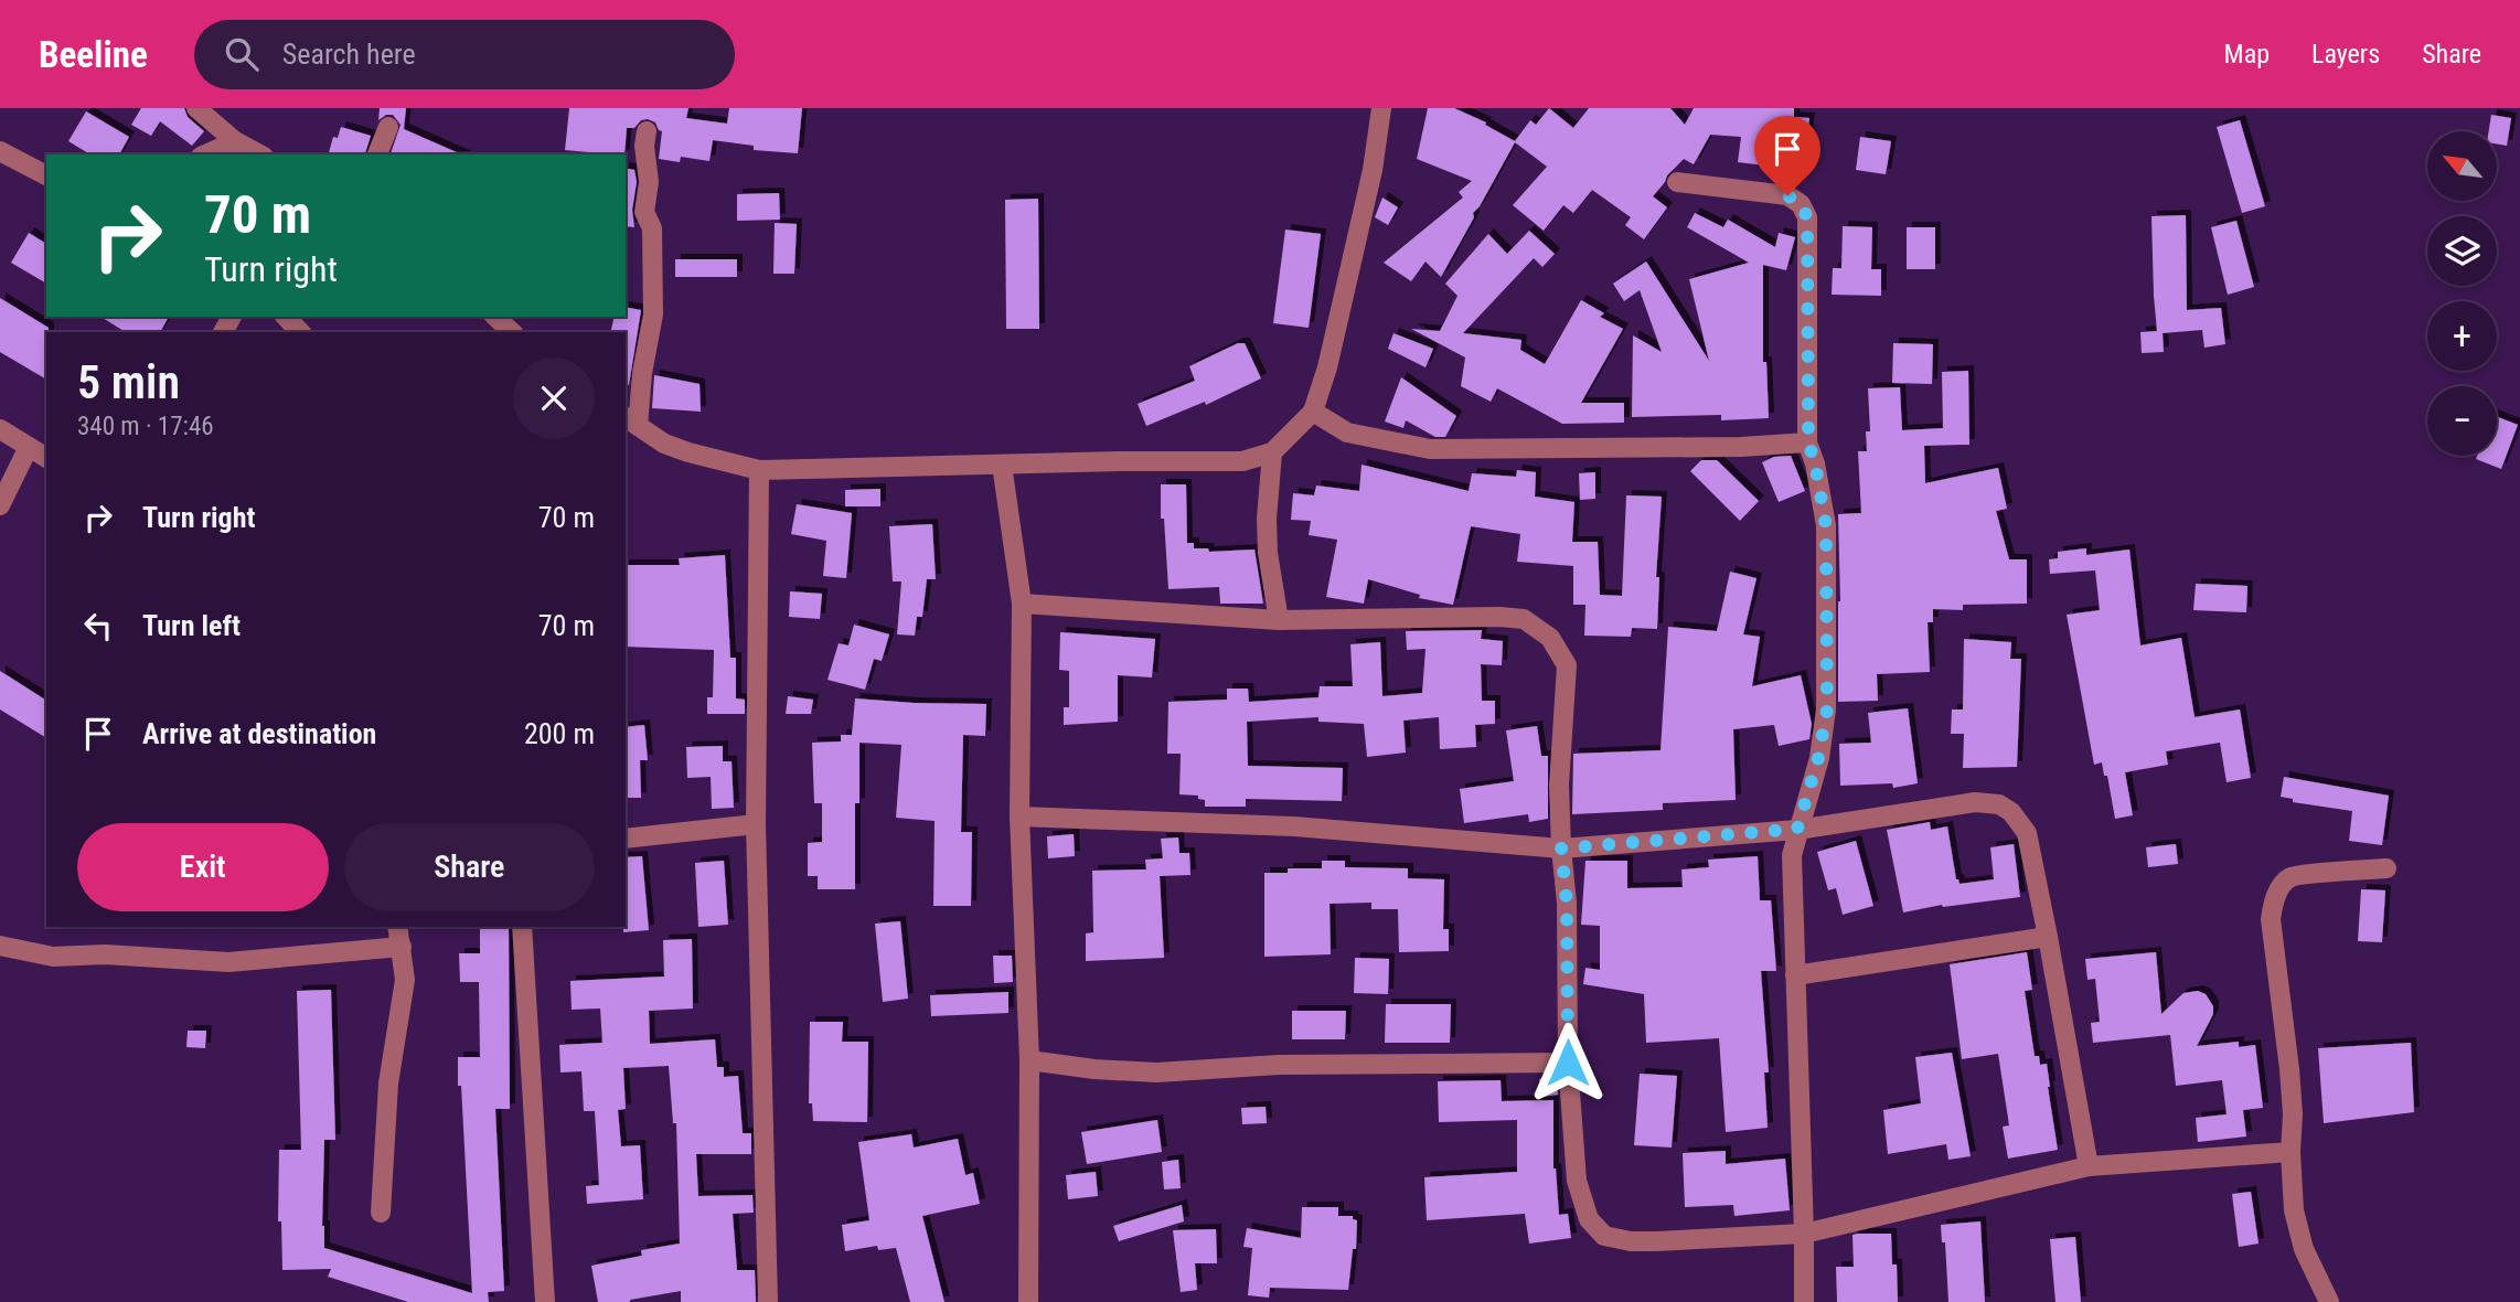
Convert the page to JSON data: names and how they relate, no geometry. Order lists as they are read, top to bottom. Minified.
{"north":"top left","page":{"header":"Beeline","search":"Search here","nav":["Map","Layers","Share"],"map_buttons":["+","−"],"turn":["70 m","Turn right"],"heading":["5 min","340 m · 17:46"],"list":[{"name":"Turn right","value":"70 m"},{"name":"Turn left","value":"70 m"},{"name":"Arrive at destination","value":"200 m"}],"buttons":["Exit","Share"]}}
